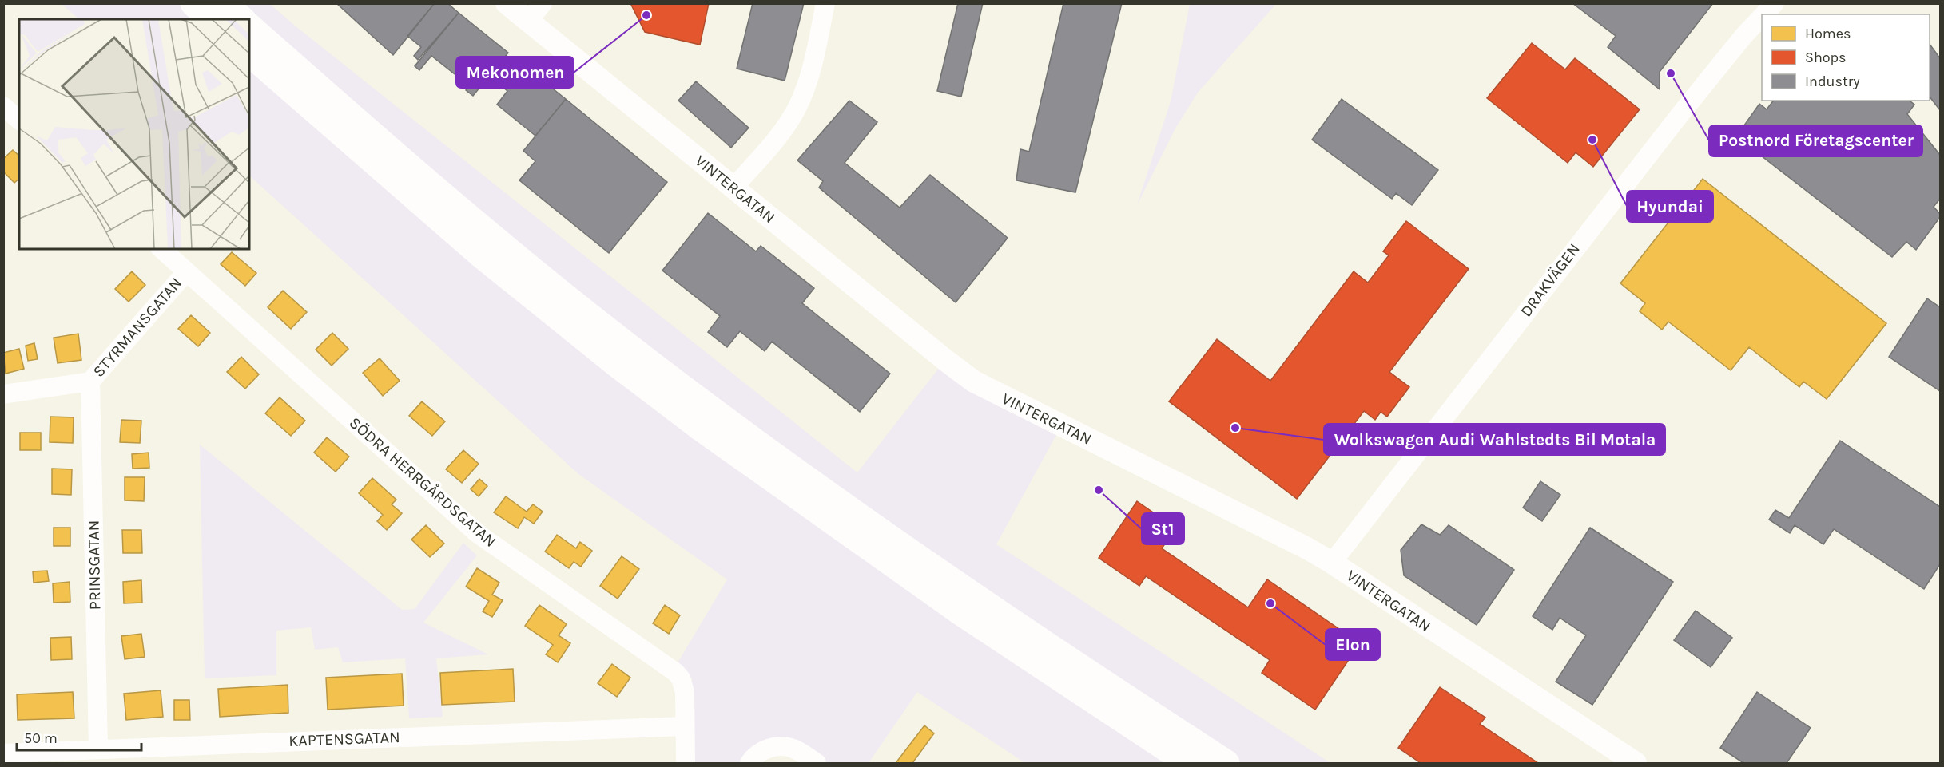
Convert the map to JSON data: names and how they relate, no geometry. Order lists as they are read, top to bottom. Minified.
{"streets":{"street":["VINTERGATAN","DRAKVÄGEN","STYRMANSGATAN","SÖDRA HERRGÅRDSGATAN","PRINSGATAN","KAPTENSGATAN"]},"crossings":[["VINTERGATAN","DRAKVÄGEN"],["STYRMANSGATAN","SÖDRA HERRGÅRDSGATAN"],["STYRMANSGATAN","PRINSGATAN"],["SÖDRA HERRGÅRDSGATAN","KAPTENSGATAN"],["PRINSGATAN","KAPTENSGATAN"]],"places":["Mekonomen","Postnord Företagscenter","Hyundai","Wolkswagen Audi Wahlstedts Bil Motala","St1","Elon"],"legend":["Homes","Shops","Industry"],"scale_bar":"50 m"}
